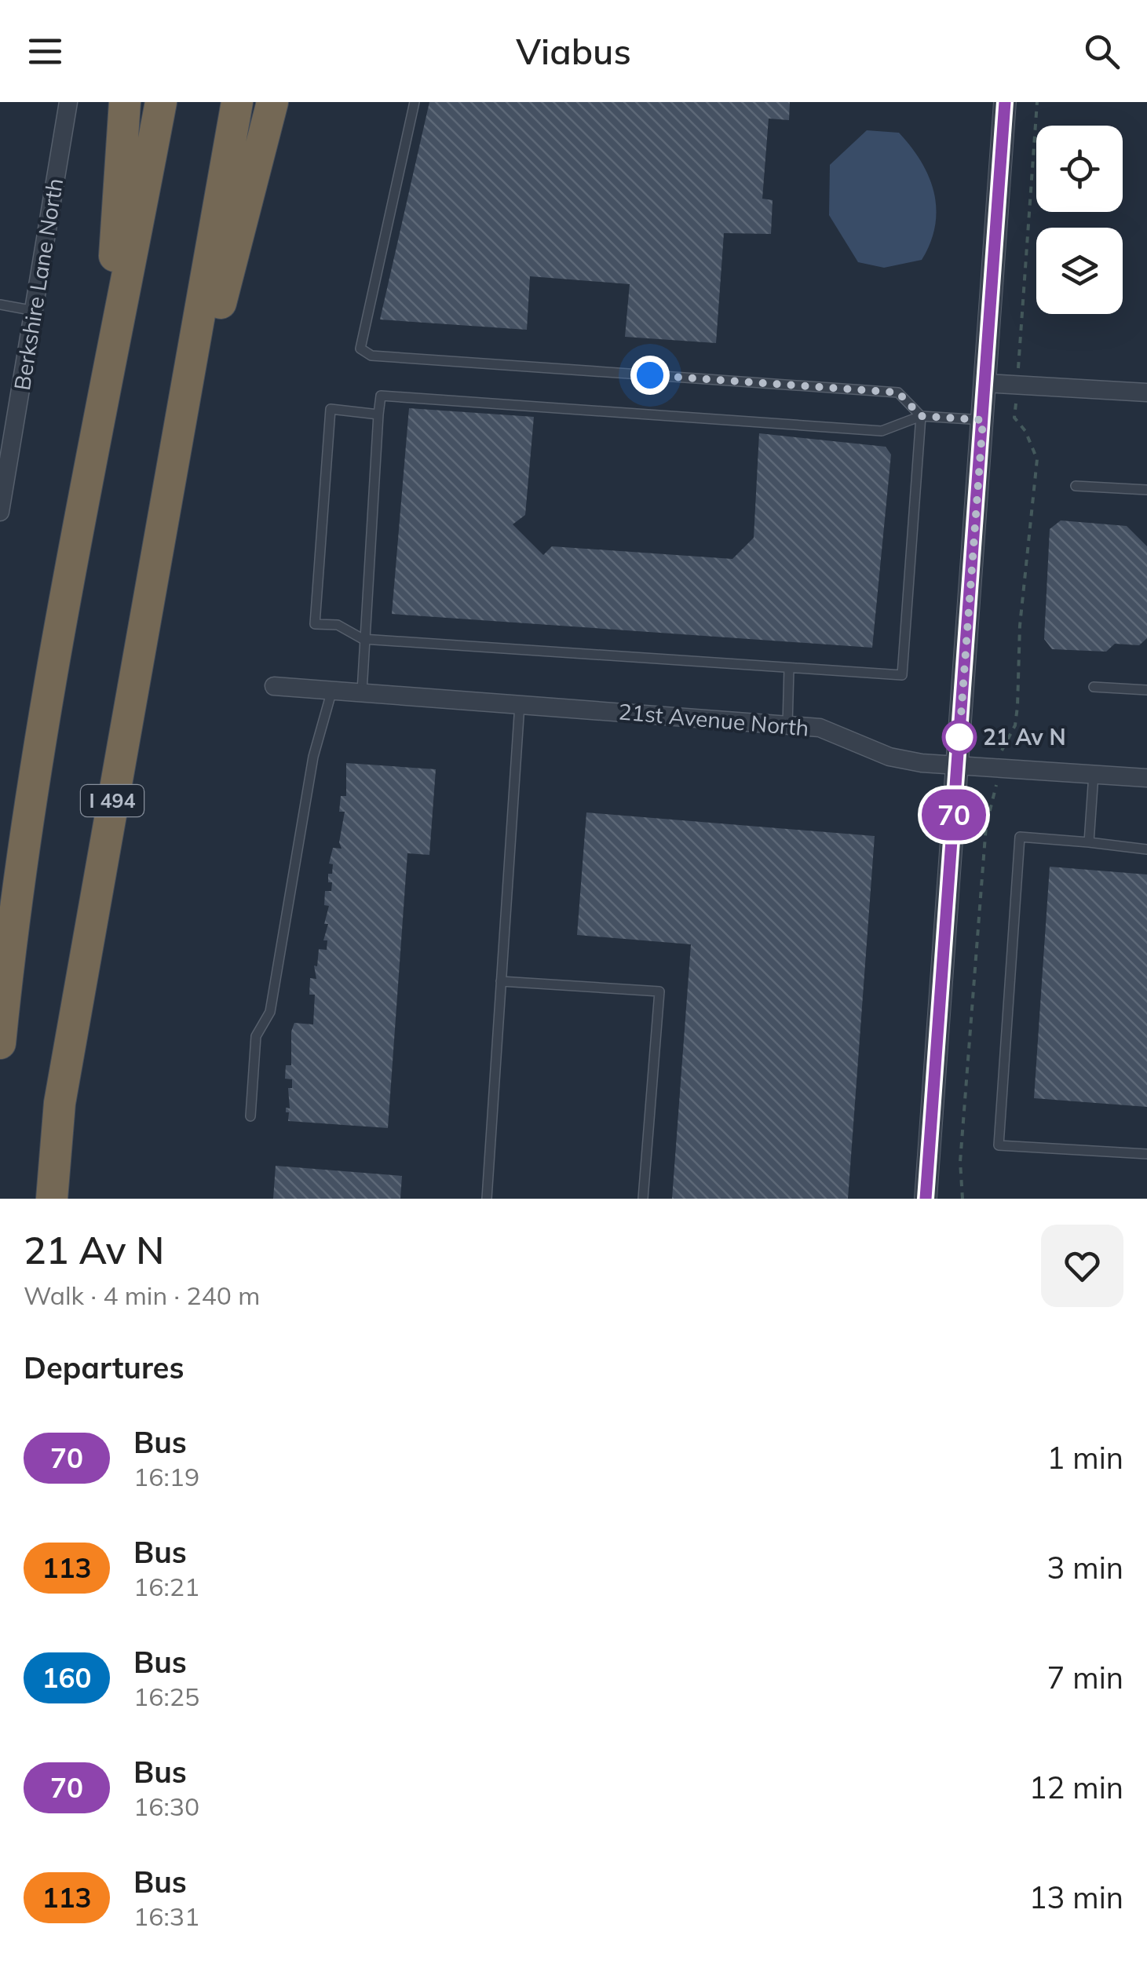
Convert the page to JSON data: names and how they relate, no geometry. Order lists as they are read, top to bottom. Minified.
{"streets":{"highway":["I 494"],"street":["Berkshire Lane North","21st Avenue North"]},"places":["21 Av N"],"lines":["bus line 70"],"page":{"header":"Viabus","on_map":"70","heading":[["21 Av N","Walk · 4 min · 240 m"],"Departures"],"list":[{"mark":"70","name":"Bus","note":"16:19","value":"1 min"},{"mark":"113","name":"Bus","note":"16:21","value":"3 min"},{"mark":"160","name":"Bus","note":"16:25","value":"7 min"},{"mark":"70","name":"Bus","note":"16:30","value":"12 min"},{"mark":"113","name":"Bus","note":"16:31","value":"13 min"}]}}
